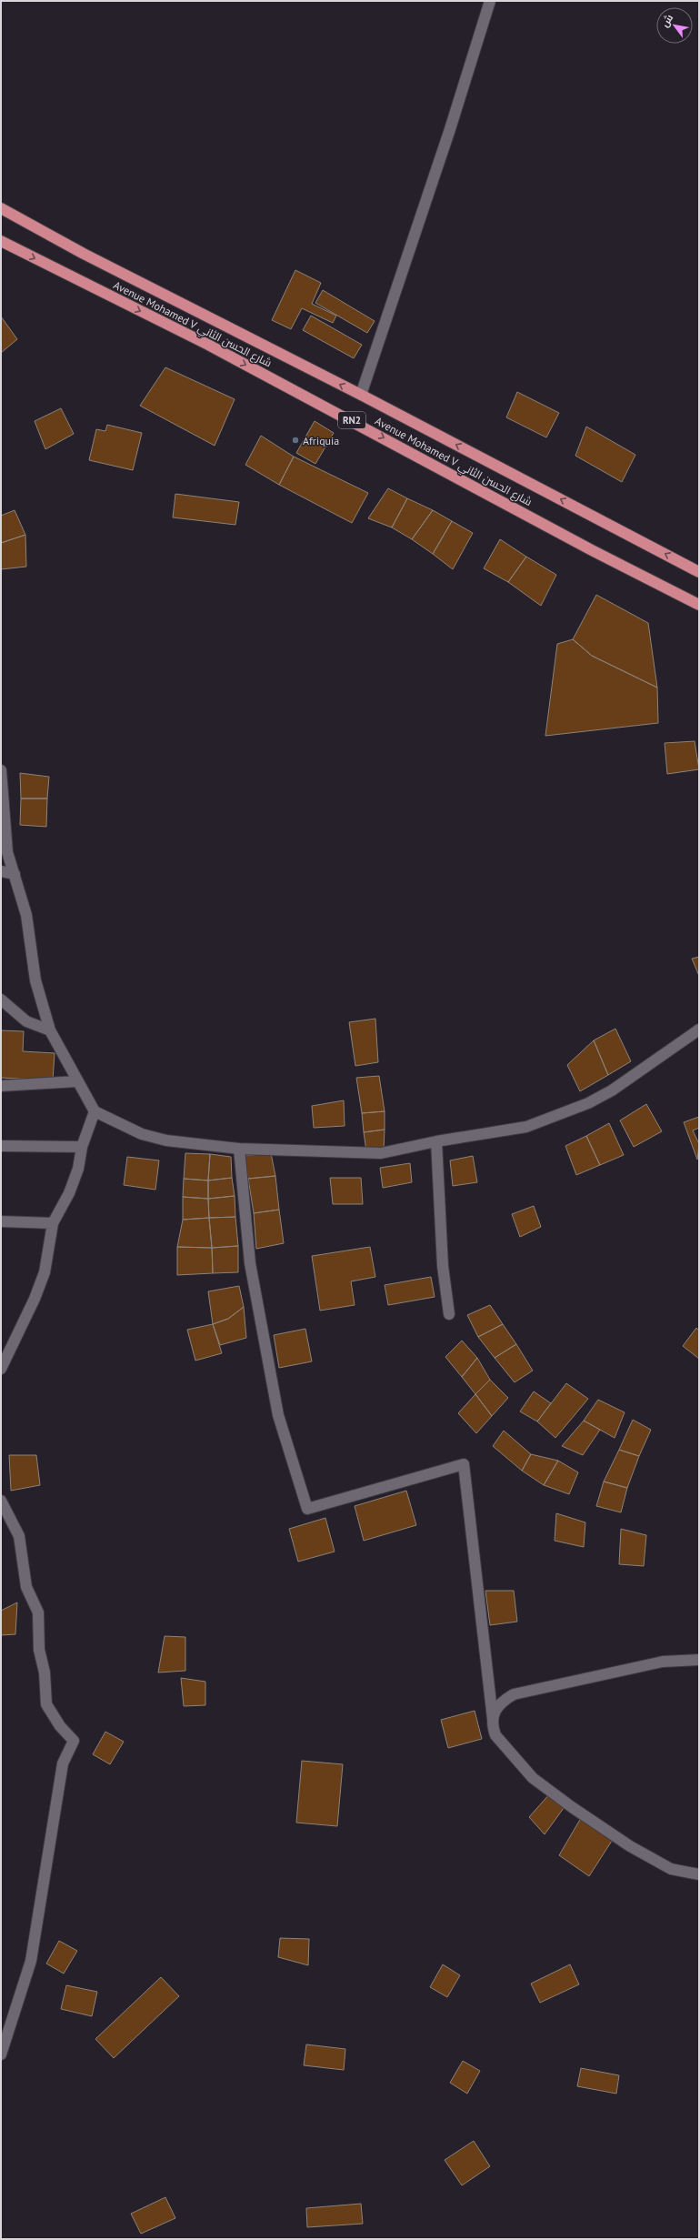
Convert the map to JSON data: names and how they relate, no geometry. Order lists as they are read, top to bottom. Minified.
{"streets":{"highway":["Avenue Mohamed V شارع الحسن الثاني","RN2"]},"places":["Afriquia"],"north":"top left"}
